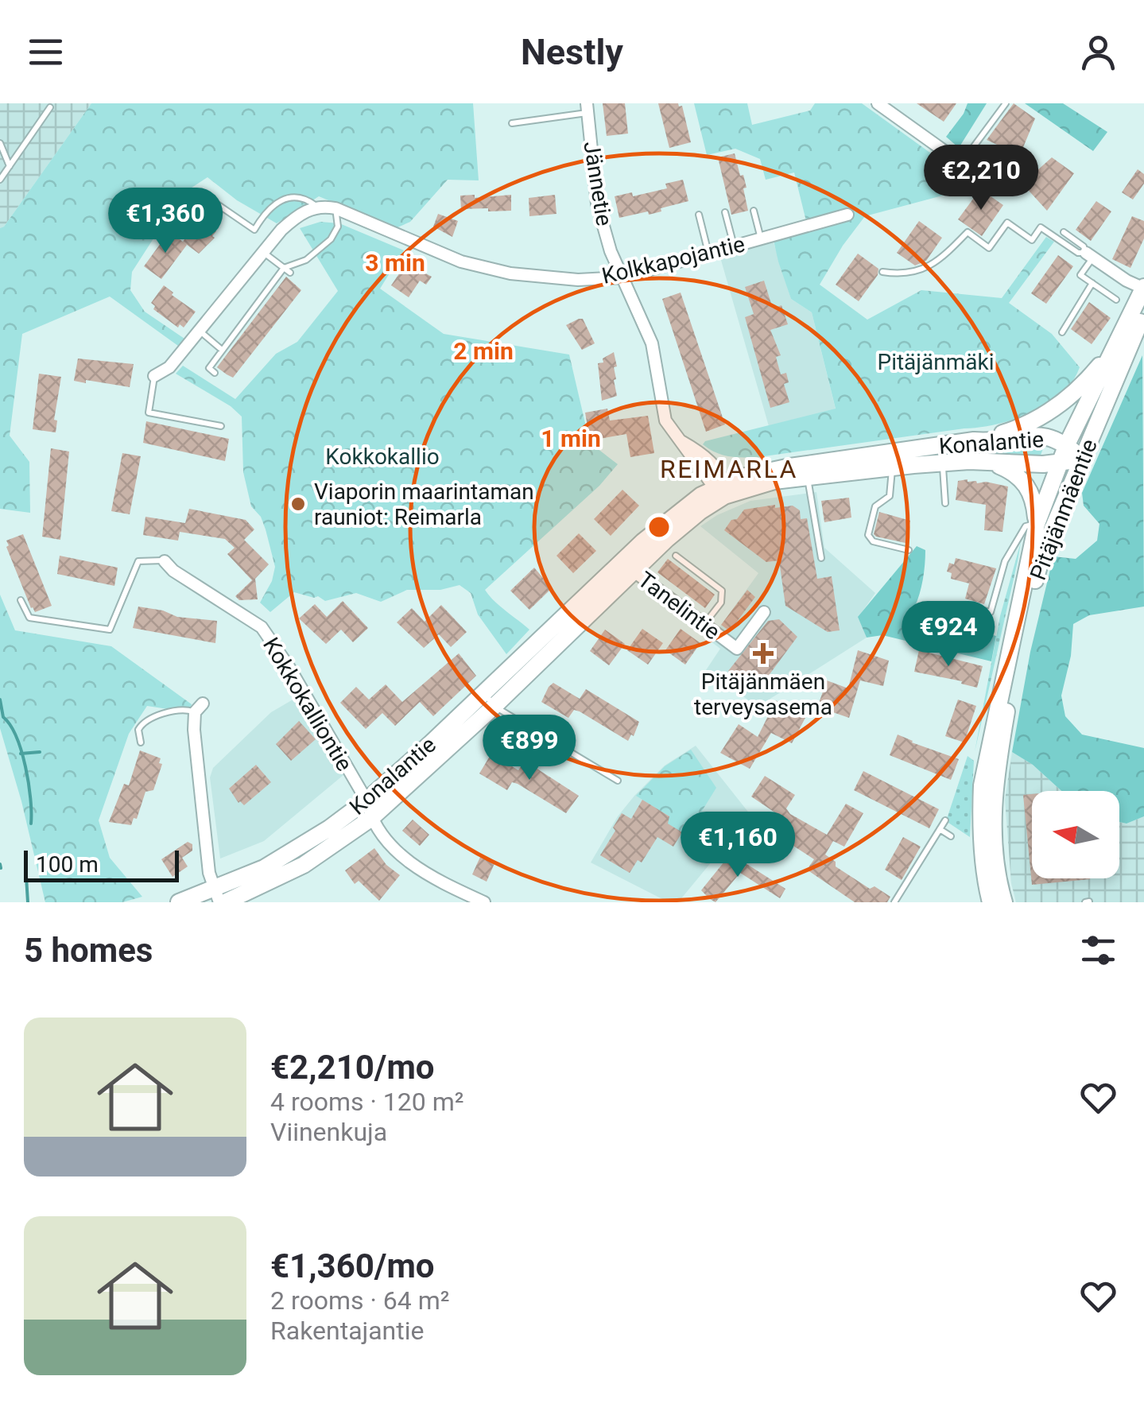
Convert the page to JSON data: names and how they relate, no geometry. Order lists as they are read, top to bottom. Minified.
{"streets":{"main road":["Konalantie","Pitäjänmäentie"],"street":["Jännetie","Kolkkapojantie","Tanelintie","Kokkokalliontie"]},"crossings":[["Jännetie","Kolkkapojantie"],["Jännetie","Konalantie"],["Konalantie","Pitäjänmäentie"],["Konalantie","Tanelintie"],["Konalantie","Kokkokalliontie"]],"districts":["REIMARLA"],"parks":["Pitäjänmäki","Kokkokallio"],"places":{"other":["Viaporin maarintaman rauniot: Reimarla"],"health":["Pitäjänmäen terveysasema"]},"scale_bar":"100 m","north":"left","page":{"header":"Nestly","price":["€2,210","€1,360","€924","€899","€1,160"],"scale":"100 m","heading":"5 homes","list":[{"name":"€2,210/mo","note":"4 rooms · 120 m² · Viinenkuja"},{"name":"€1,360/mo","note":"2 rooms · 64 m² · Rakentajantie"}]},"rings":["3 min","2 min","1 min"]}
